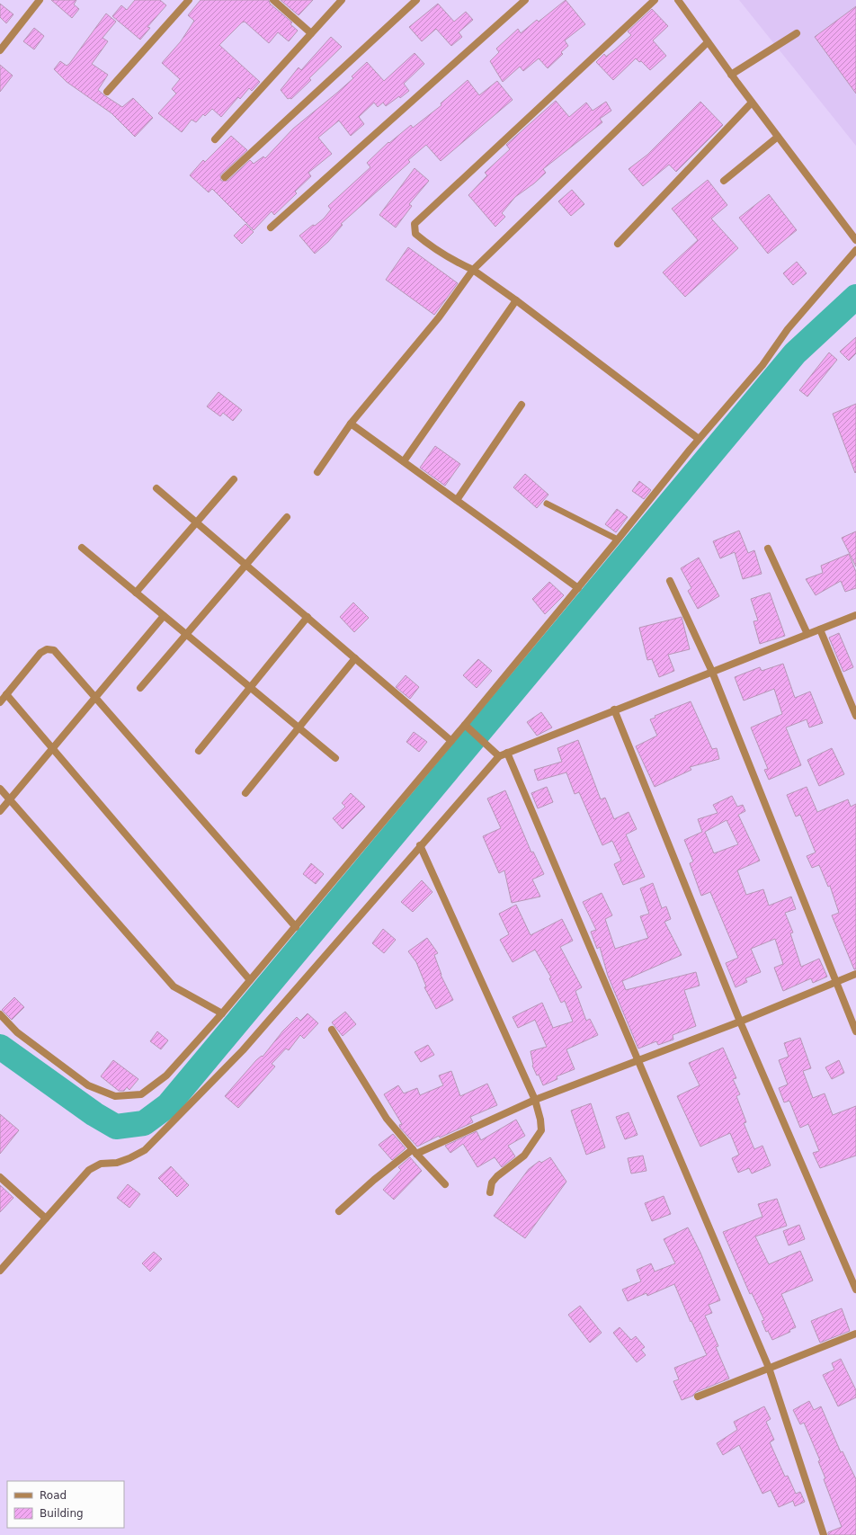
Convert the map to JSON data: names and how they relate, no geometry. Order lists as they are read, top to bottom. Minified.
{"legend":["Road","Building"]}
